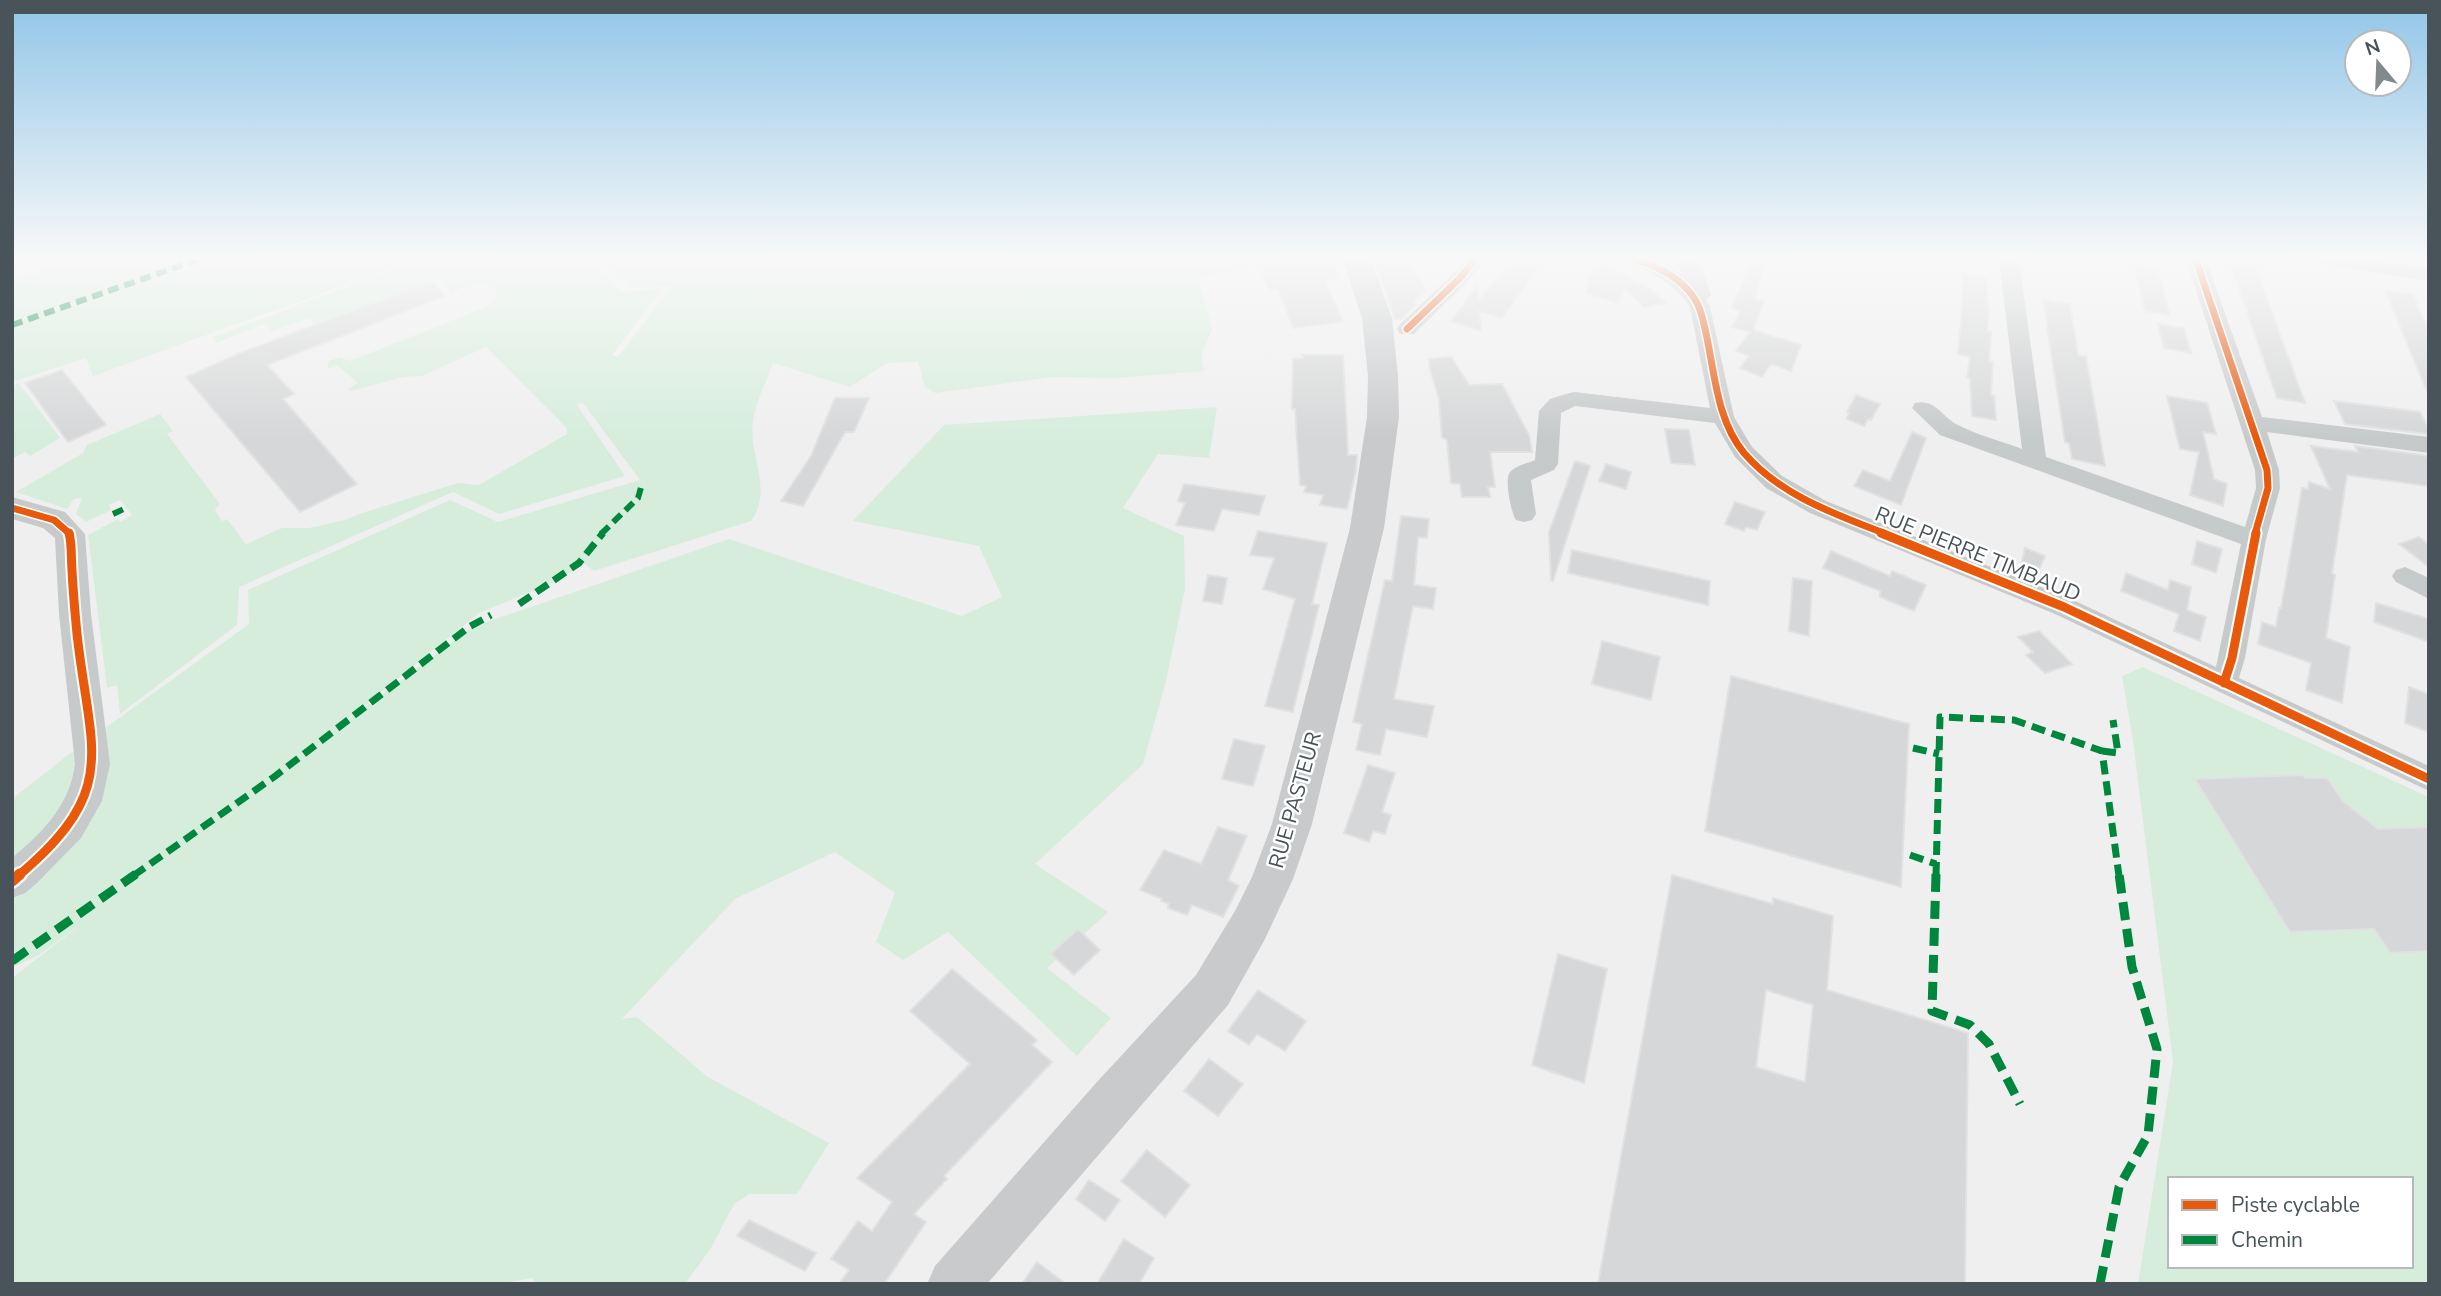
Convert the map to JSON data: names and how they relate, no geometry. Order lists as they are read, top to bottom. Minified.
{"streets":{"main road":["RUE PASTEUR"],"street":["RUE PIERRE TIMBAUD"]},"legend":["Piste cyclable","Chemin"],"north":"top"}
